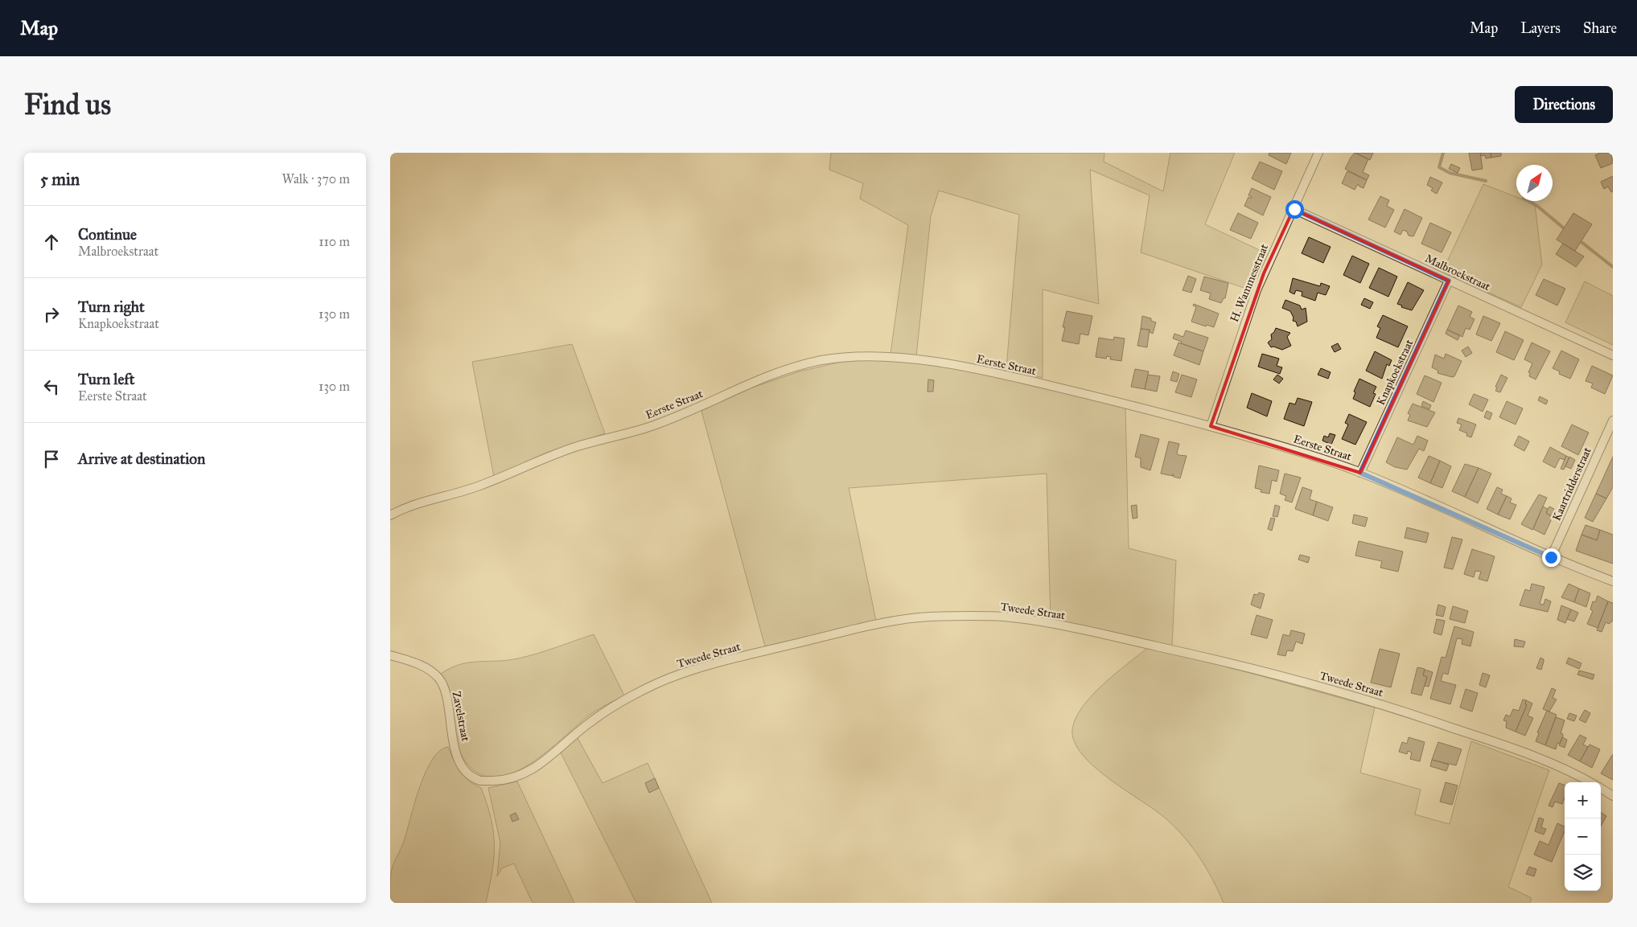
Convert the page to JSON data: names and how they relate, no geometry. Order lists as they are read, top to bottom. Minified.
{"streets":{"street":["Malbroekstraat","H. Wammesstraat","Eerste Straat","Knapkoekstraat","Kaartridderstraat","Tweede Straat","Zavelstraat"]},"crossings":[["Malbroekstraat","H. Wammesstraat"],["Malbroekstraat","Knapkoekstraat"],["H. Wammesstraat","Eerste Straat"],["Eerste Straat","Knapkoekstraat"],["Eerste Straat","Kaartridderstraat"],["Tweede Straat","Zavelstraat"]],"north":"top right","page":{"header":"Map","nav":["Map","Layers","Share"],"buttons":"Directions","title":"Find us","heading":["5 min","Walk · 370 m"],"list":[["Continue","Malbroekstraat","110 m"],["Turn right","Knapkoekstraat","130 m"],["Turn left","Eerste Straat","130 m"],"Arrive at destination"],"map_buttons":["+","−"]}}
